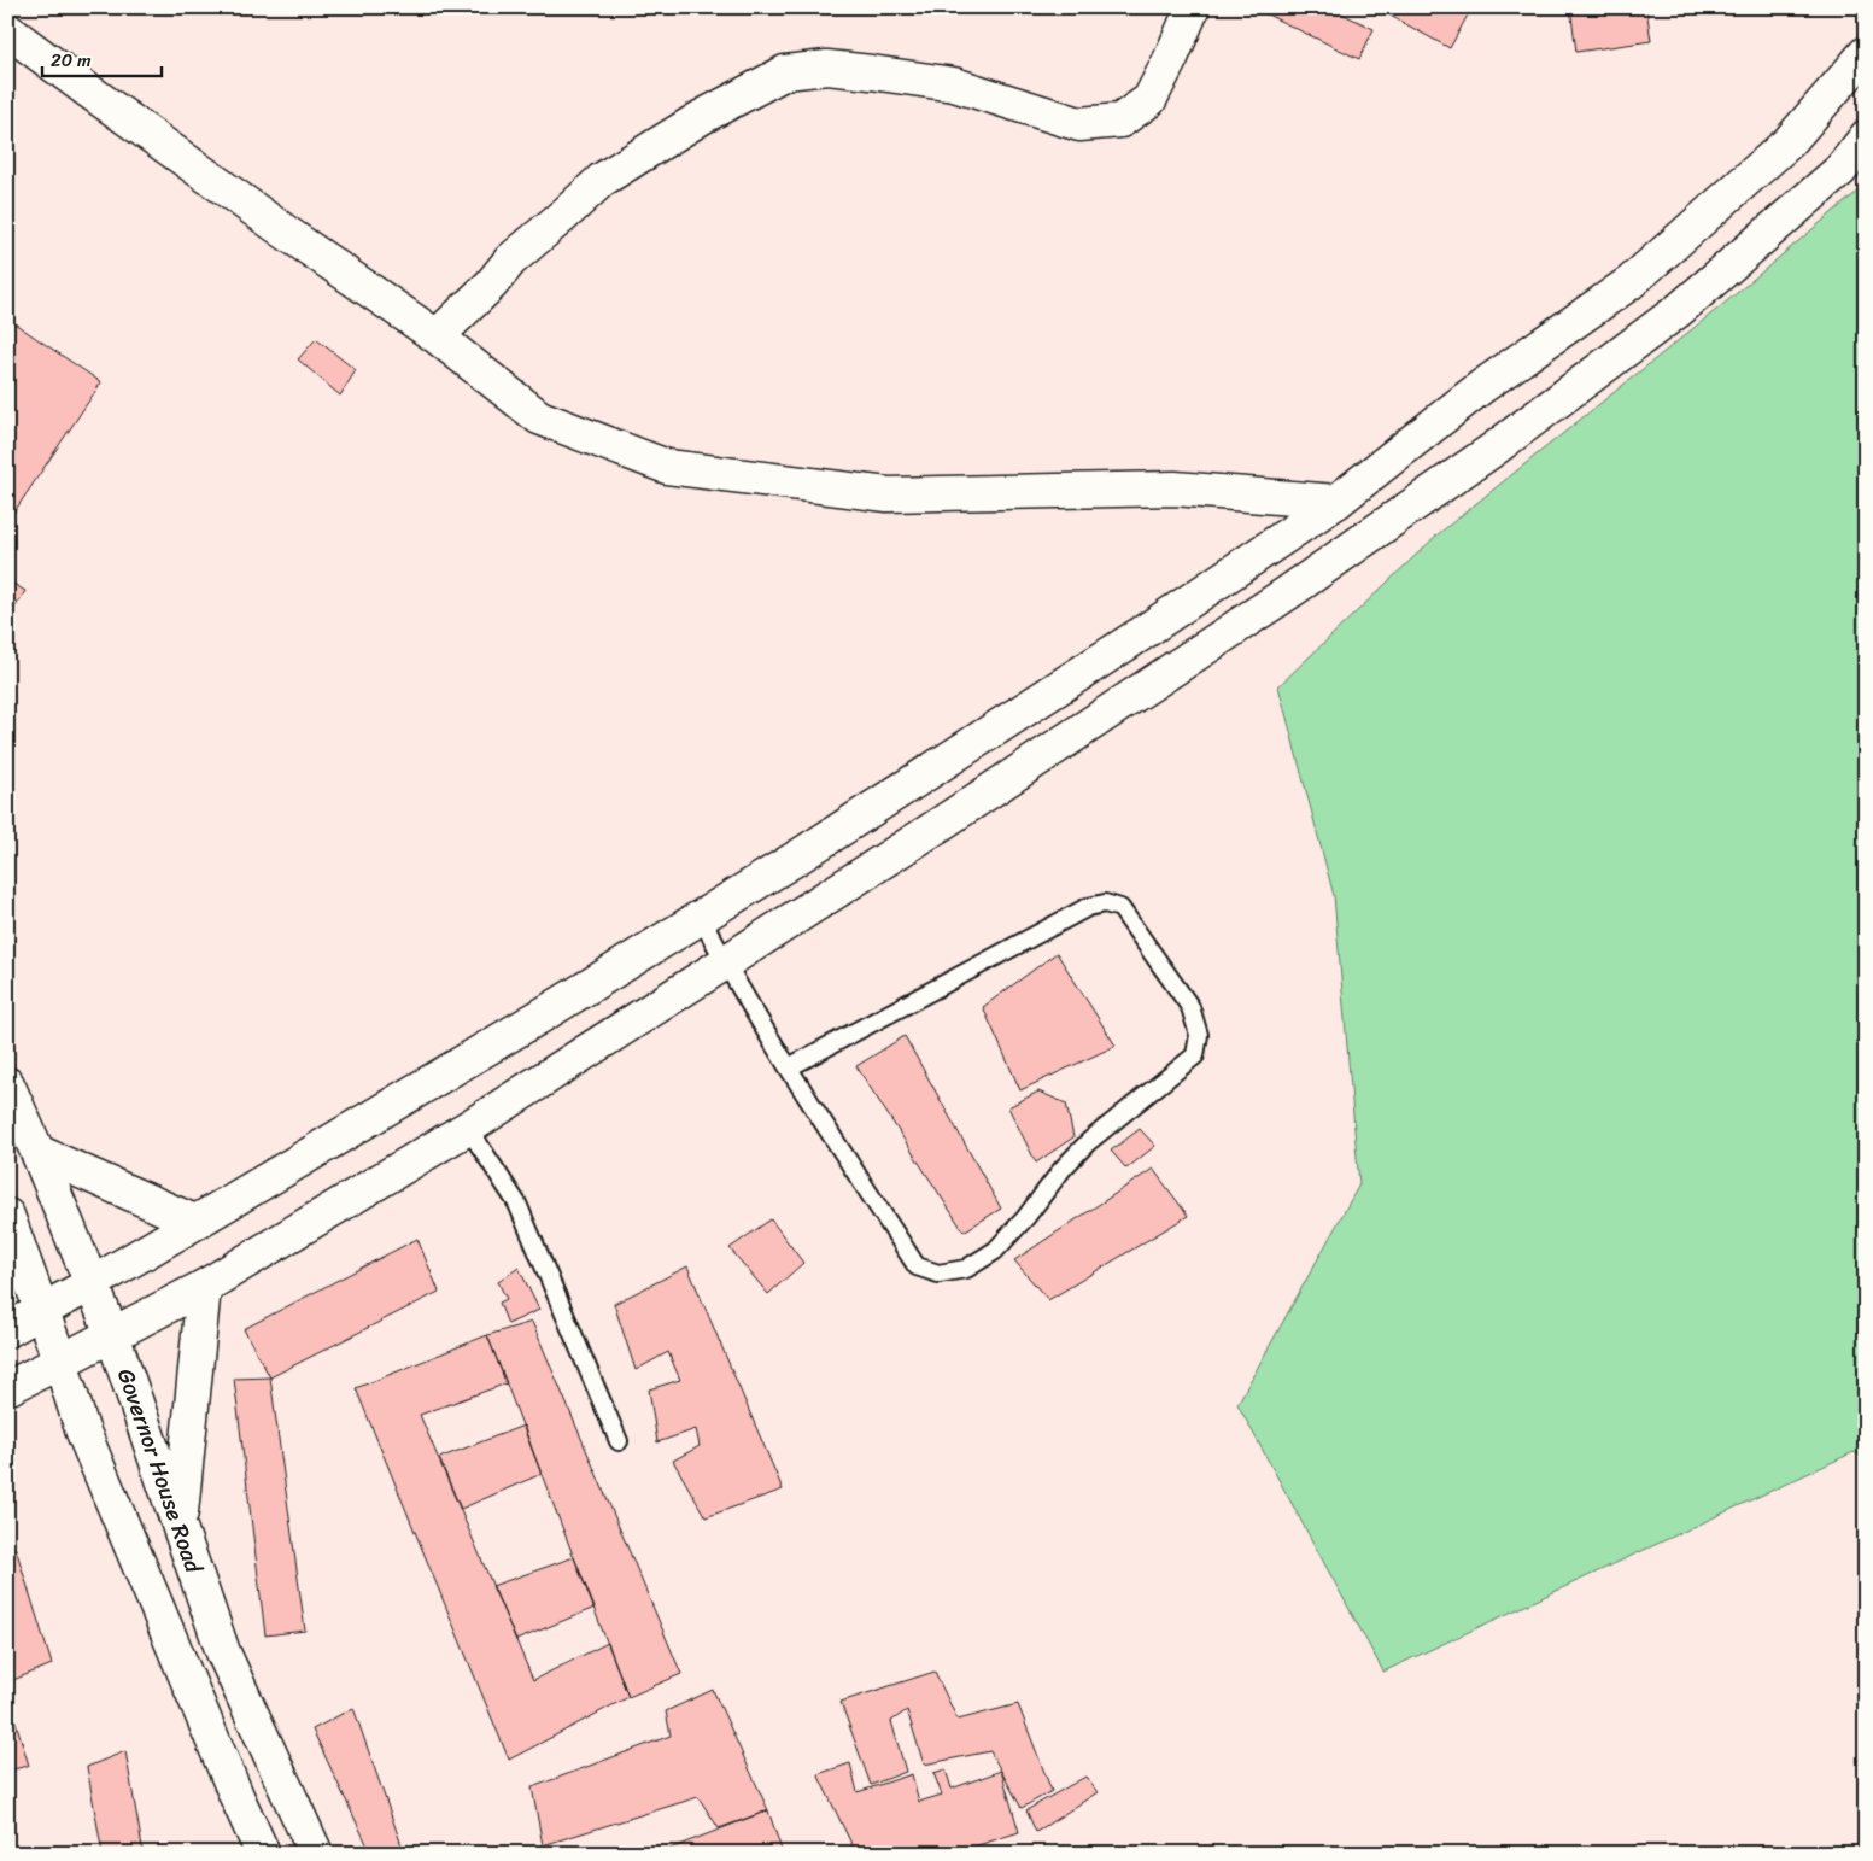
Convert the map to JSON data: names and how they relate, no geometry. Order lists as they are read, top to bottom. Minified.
{"streets":{"street":["Governor House Road"]},"scale_bar":"20 m"}
